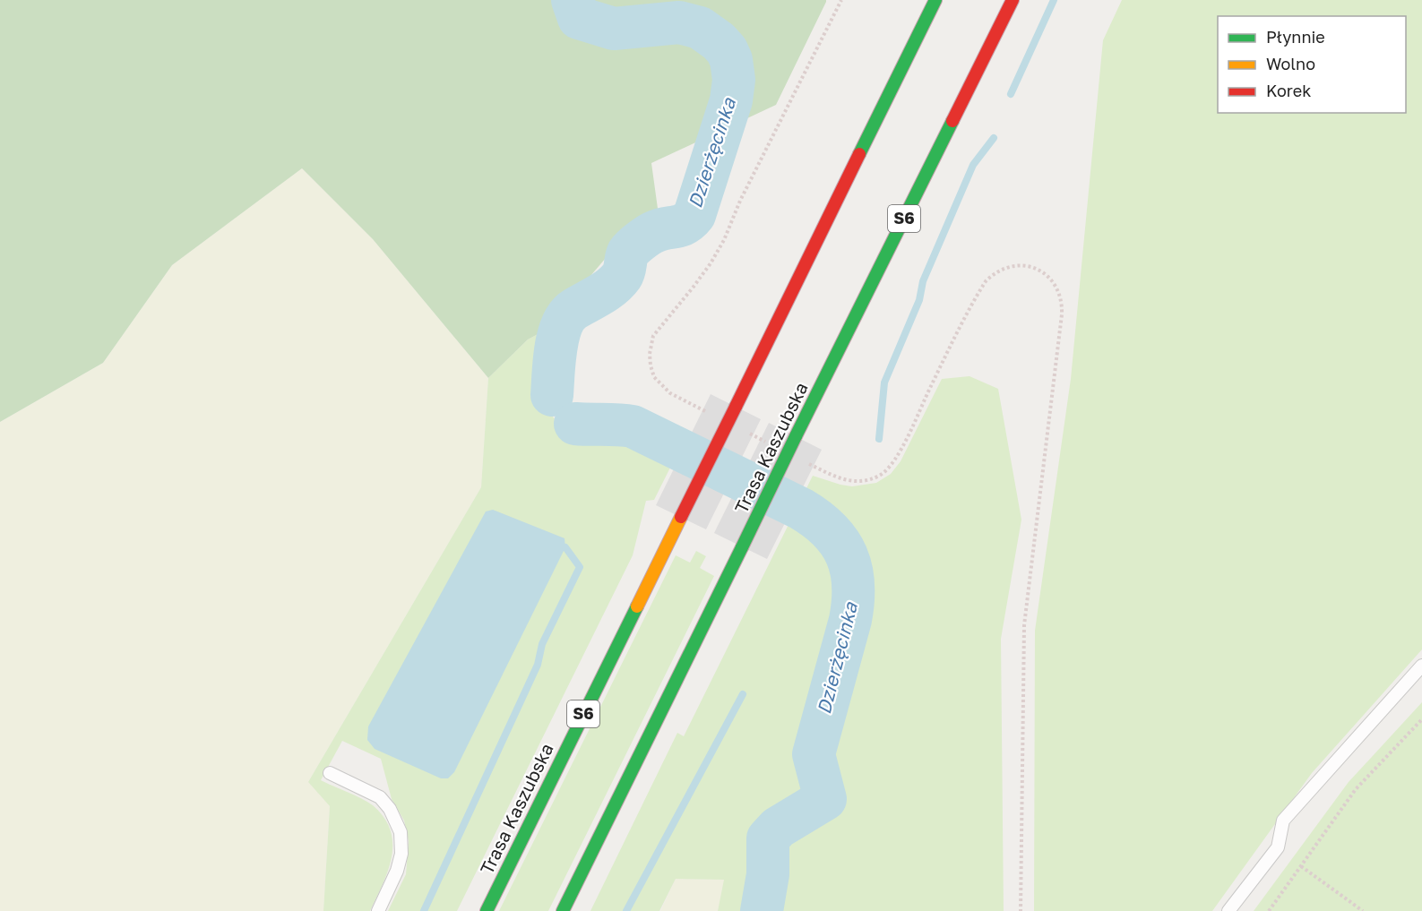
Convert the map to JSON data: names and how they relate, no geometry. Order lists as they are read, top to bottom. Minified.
{"streets":{"highway":["S6","Trasa Kaszubska"]},"water":["Dzierżęcinka"],"legend":["Płynnie","Wolno","Korek"]}
